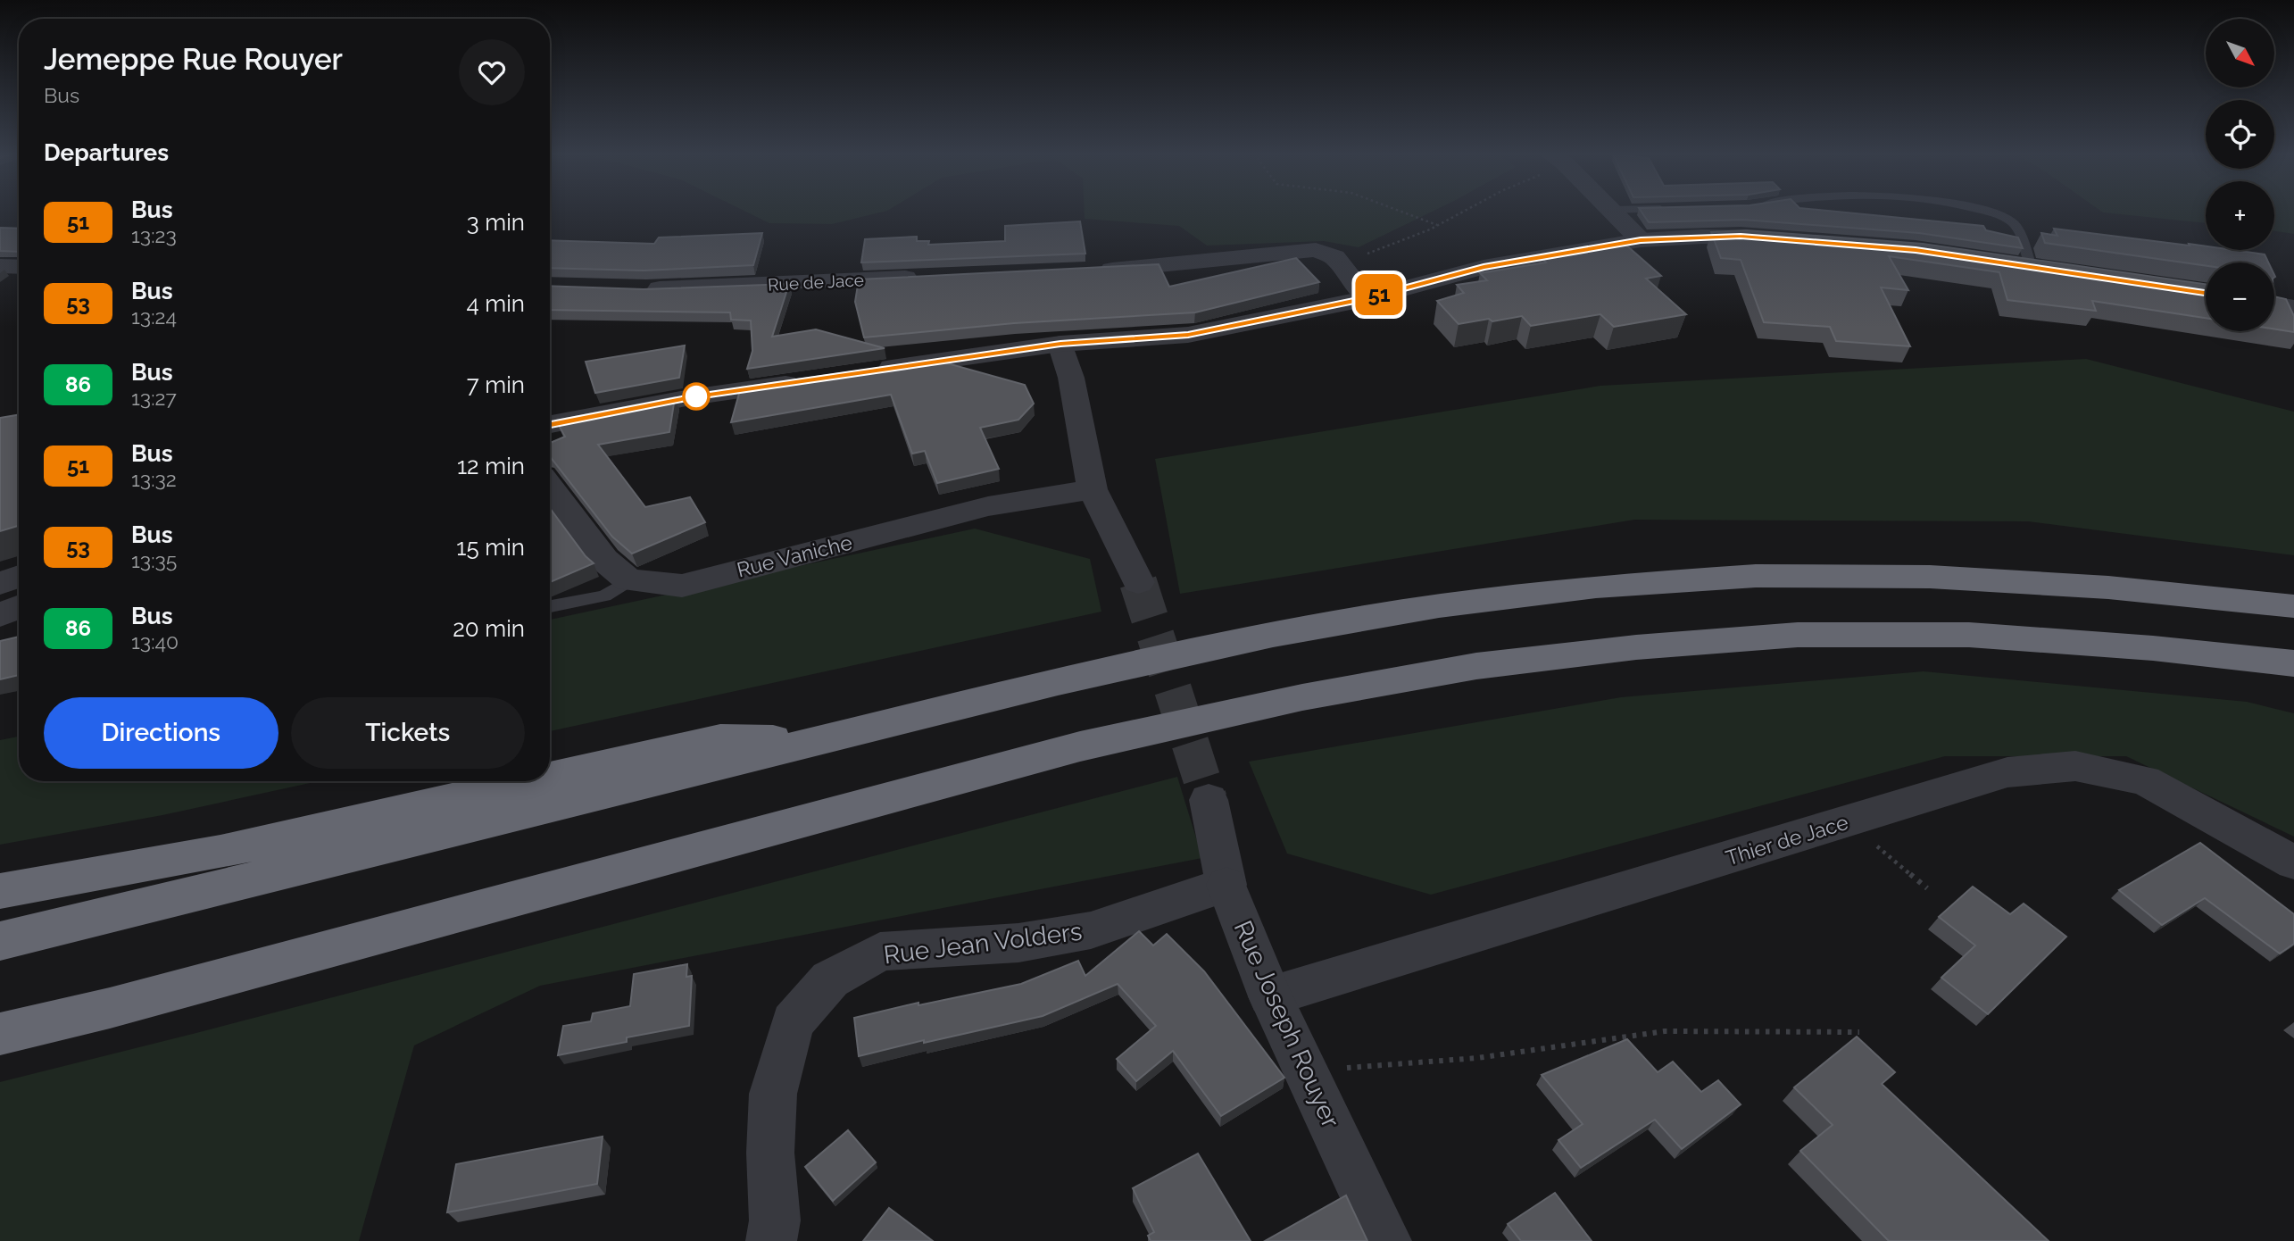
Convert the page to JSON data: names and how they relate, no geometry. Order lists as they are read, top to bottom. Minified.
{"streets":{"street":["Rue de Jace","Rue Vaniche","Thier de Jace","Rue Jean Volders","Rue Joseph Rouyer"]},"crossings":[["Thier de Jace","Rue Joseph Rouyer"],["Rue Jean Volders","Rue Joseph Rouyer"]],"lines":["bus line 51"],"north":"bottom right","page":{"on_map":"51","map_buttons":["+","−"],"heading":[["Jemeppe Rue Rouyer","Bus"],"Departures"],"list":[{"mark":"51","name":"Bus","note":"13:23","value":"3 min"},{"mark":"53","name":"Bus","note":"13:24","value":"4 min"},{"mark":"86","name":"Bus","note":"13:27","value":"7 min"},{"mark":"51","name":"Bus","note":"13:32","value":"12 min"},{"mark":"53","name":"Bus","note":"13:35","value":"15 min"},{"mark":"86","name":"Bus","note":"13:40","value":"20 min"}],"buttons":["Directions","Tickets"]}}
